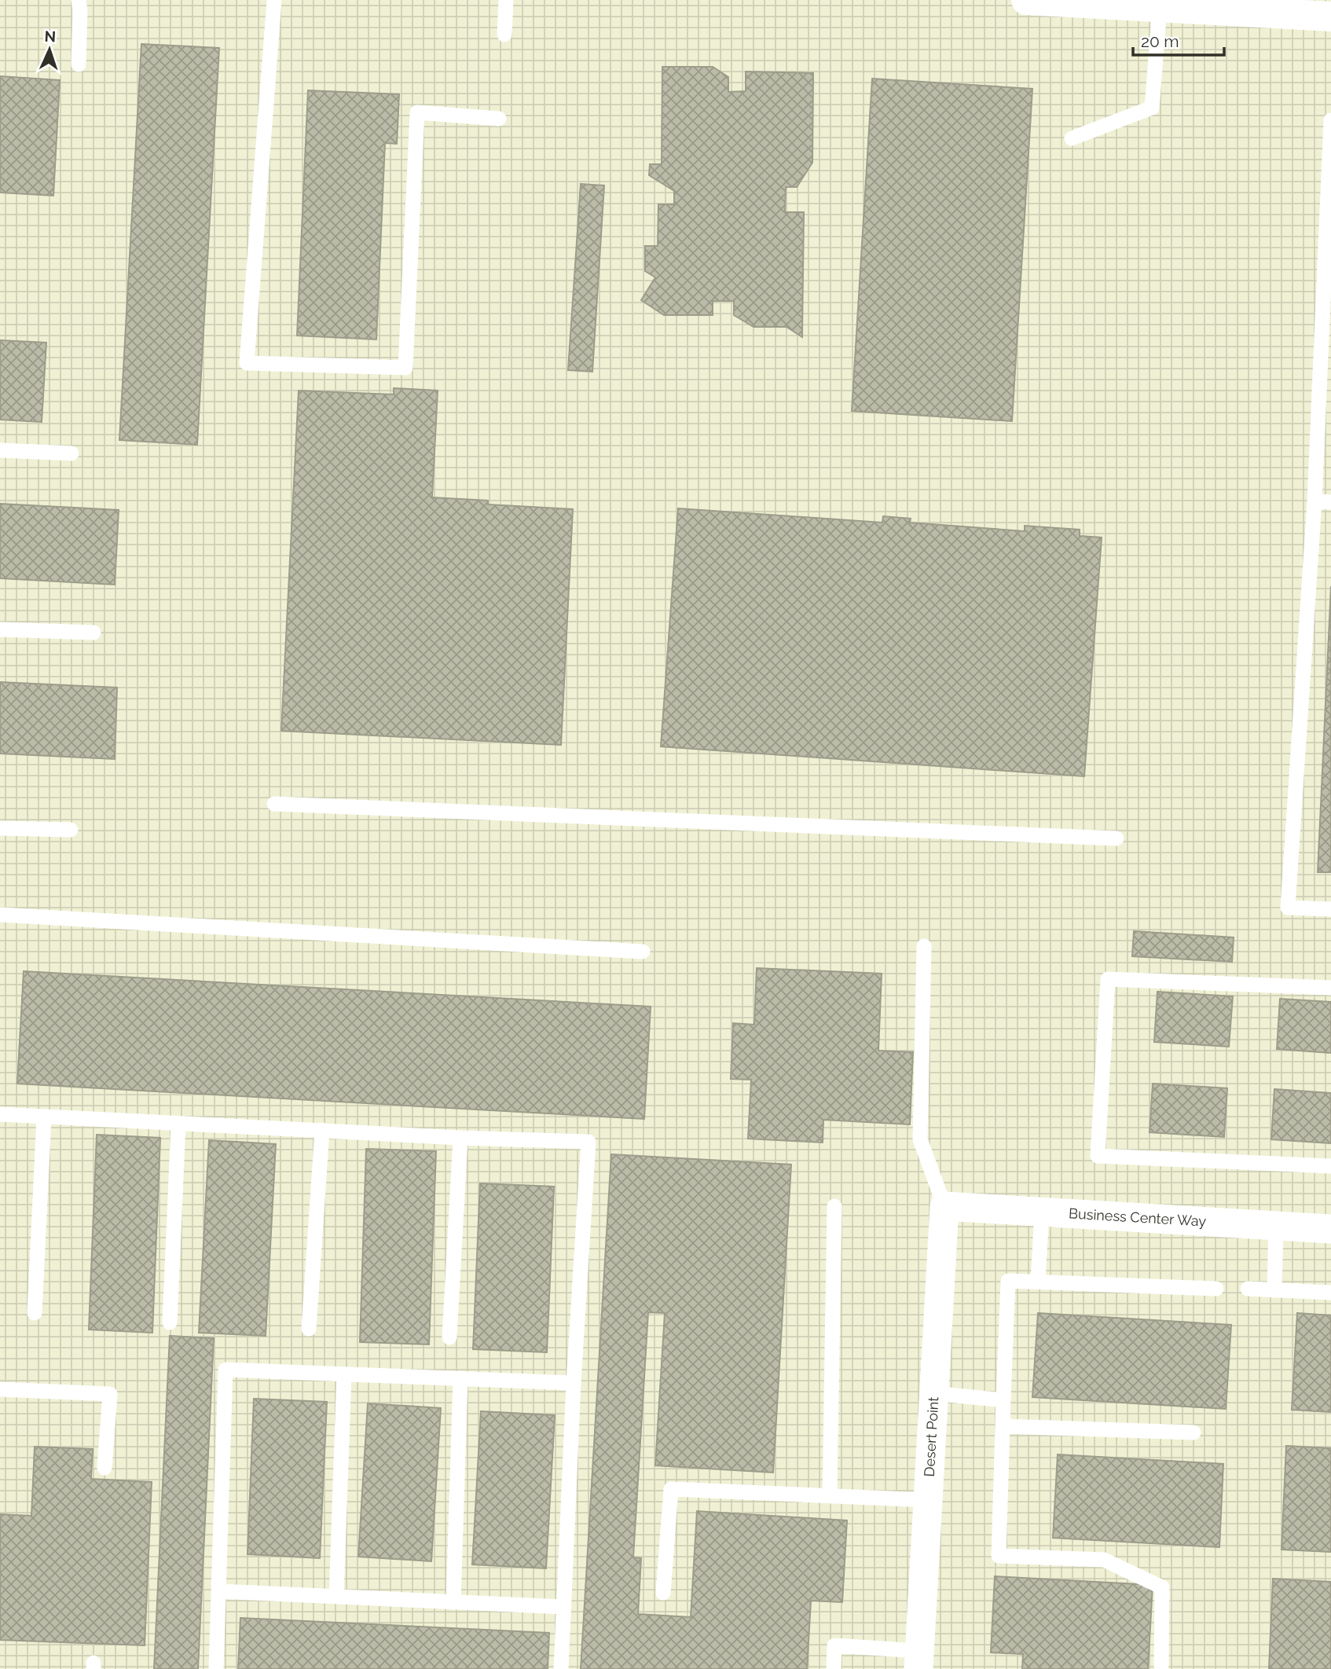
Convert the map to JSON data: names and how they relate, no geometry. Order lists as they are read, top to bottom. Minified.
{"streets":{"street":["Business Center Way","Desert Point"]},"crossings":[["Business Center Way","Desert Point"]],"scale_bar":"20 m","north":"top"}
